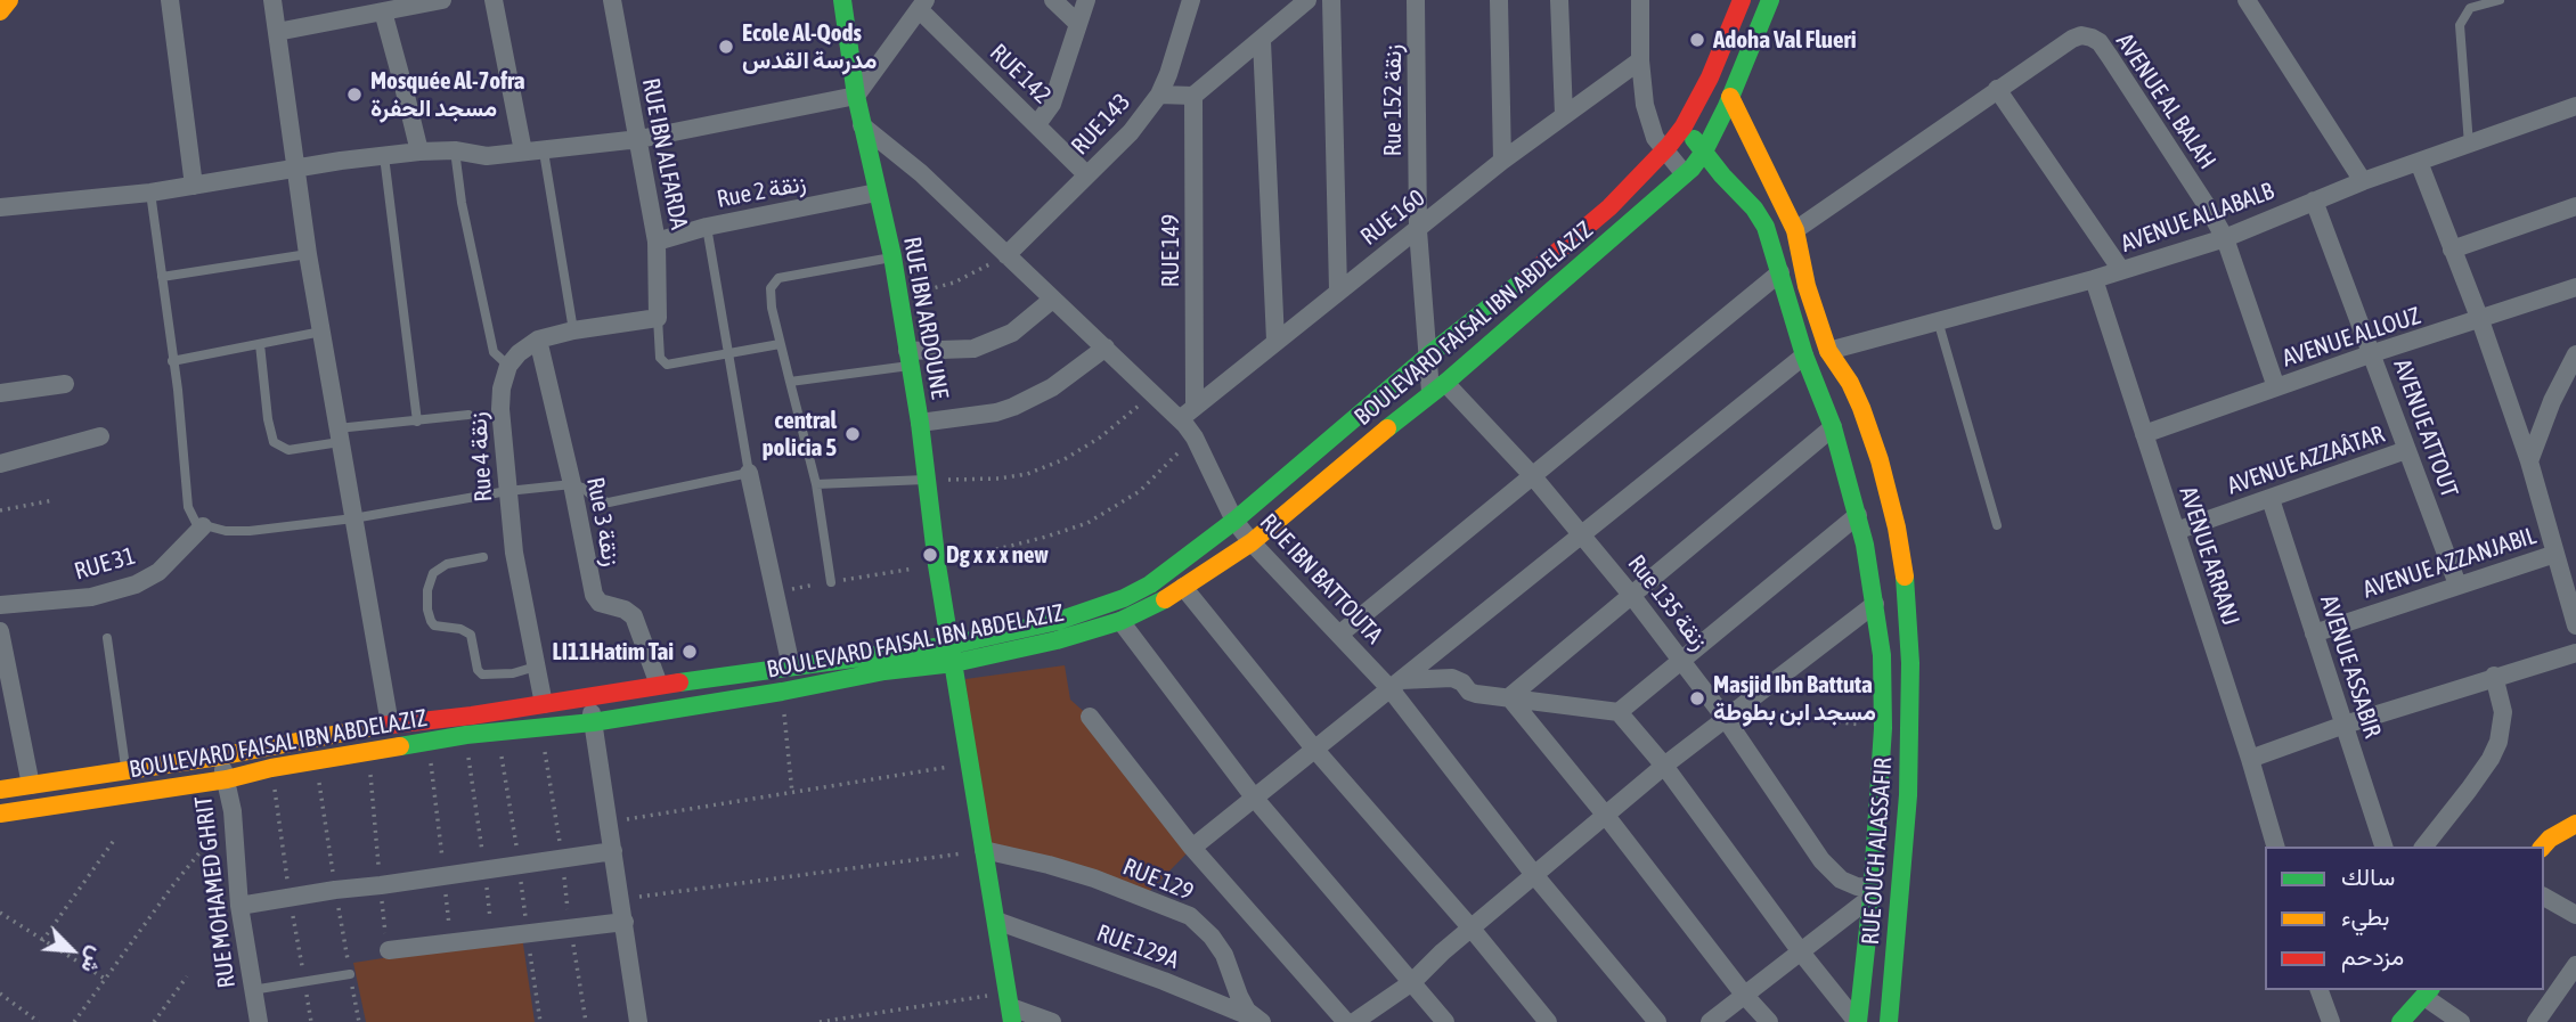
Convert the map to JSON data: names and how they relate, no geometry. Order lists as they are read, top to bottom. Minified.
{"streets":{"main road":["RUE IBN ARDOUNE","BOULEVARD FAISAL IBN ABDELAZIZ","RUE OUCH ALASSAFIR"],"street":["RUE 142","Rue 152 زنقة","AVENUE AL BALAH","RUE 143","RUE IBN ALFARDA","Rue 2 زنقة","RUE 160","AVENUE ALLABALB","RUE 149","AVENUE ALLOUZ","AVENUE ATTOUT","Rue 4 زنقة","AVENUE AZZAÂTAR","Rue 3 زنقة","AVENUE ARRANJ","AVENUE AZZANJABIL","RUE 31","RUE IBN BATTOUTA","Rue 135 زنقة","AVENUE ASSABIR","RUE 129","RUE MOHAMED GHRIT","RUE 129A"]},"crossings":[["RUE 142","RUE 143"],["Rue 152 زنقة","RUE 160"],["Rue 152 زنقة","BOULEVARD FAISAL IBN ABDELAZIZ"],["Rue 152 زنقة","Rue 135 زنقة"],["AVENUE AL BALAH","AVENUE ALLABALB"],["AVENUE AL BALAH","AVENUE ALLOUZ"],["RUE 143","RUE IBN BATTOUTA"],["RUE IBN ALFARDA","Rue 2 زنقة"],["Rue 2 زنقة","RUE IBN ARDOUNE"],["RUE 160","RUE 149"],["RUE 160","RUE IBN BATTOUTA"],["AVENUE ALLABALB","AVENUE ATTOUT"],["AVENUE ALLABALB","AVENUE ARRANJ"],["AVENUE ALLABALB","RUE OUCH ALASSAFIR"],["RUE IBN ARDOUNE","BOULEVARD FAISAL IBN ABDELAZIZ"],["RUE IBN ARDOUNE","RUE IBN BATTOUTA"],["RUE IBN ARDOUNE","RUE 129"],["RUE IBN ARDOUNE","RUE 129A"],["BOULEVARD FAISAL IBN ABDELAZIZ","Rue 4 زنقة"],["BOULEVARD FAISAL IBN ABDELAZIZ","Rue 3 زنقة"],["BOULEVARD FAISAL IBN ABDELAZIZ","RUE IBN BATTOUTA"],["BOULEVARD FAISAL IBN ABDELAZIZ","Rue 135 زنقة"],["BOULEVARD FAISAL IBN ABDELAZIZ","RUE OUCH ALASSAFIR"],["BOULEVARD FAISAL IBN ABDELAZIZ","RUE MOHAMED GHRIT"],["AVENUE ALLOUZ","AVENUE ATTOUT"],["AVENUE ALLOUZ","AVENUE ARRANJ"],["AVENUE ATTOUT","AVENUE AZZAÂTAR"],["AVENUE ATTOUT","AVENUE AZZANJABIL"],["AVENUE AZZAÂTAR","AVENUE ARRANJ"],["AVENUE AZZAÂTAR","AVENUE ASSABIR"],["AVENUE AZZANJABIL","AVENUE ASSABIR"],["Rue 135 زنقة","RUE OUCH ALASSAFIR"],["RUE 129","RUE 129A"]],"places":["Adoha Val Flueri","Ecole Al-Qods مدرسة القدس","Mosquée Al-7ofra مسجد الحفرة","central policia 5","Dg x x x new","LI11Hatim Tai","Masjid Ibn Battuta مسجد ابن بطوطة"],"legend":["سالك","بطيء","مزدحم"],"north":"bottom right"}
